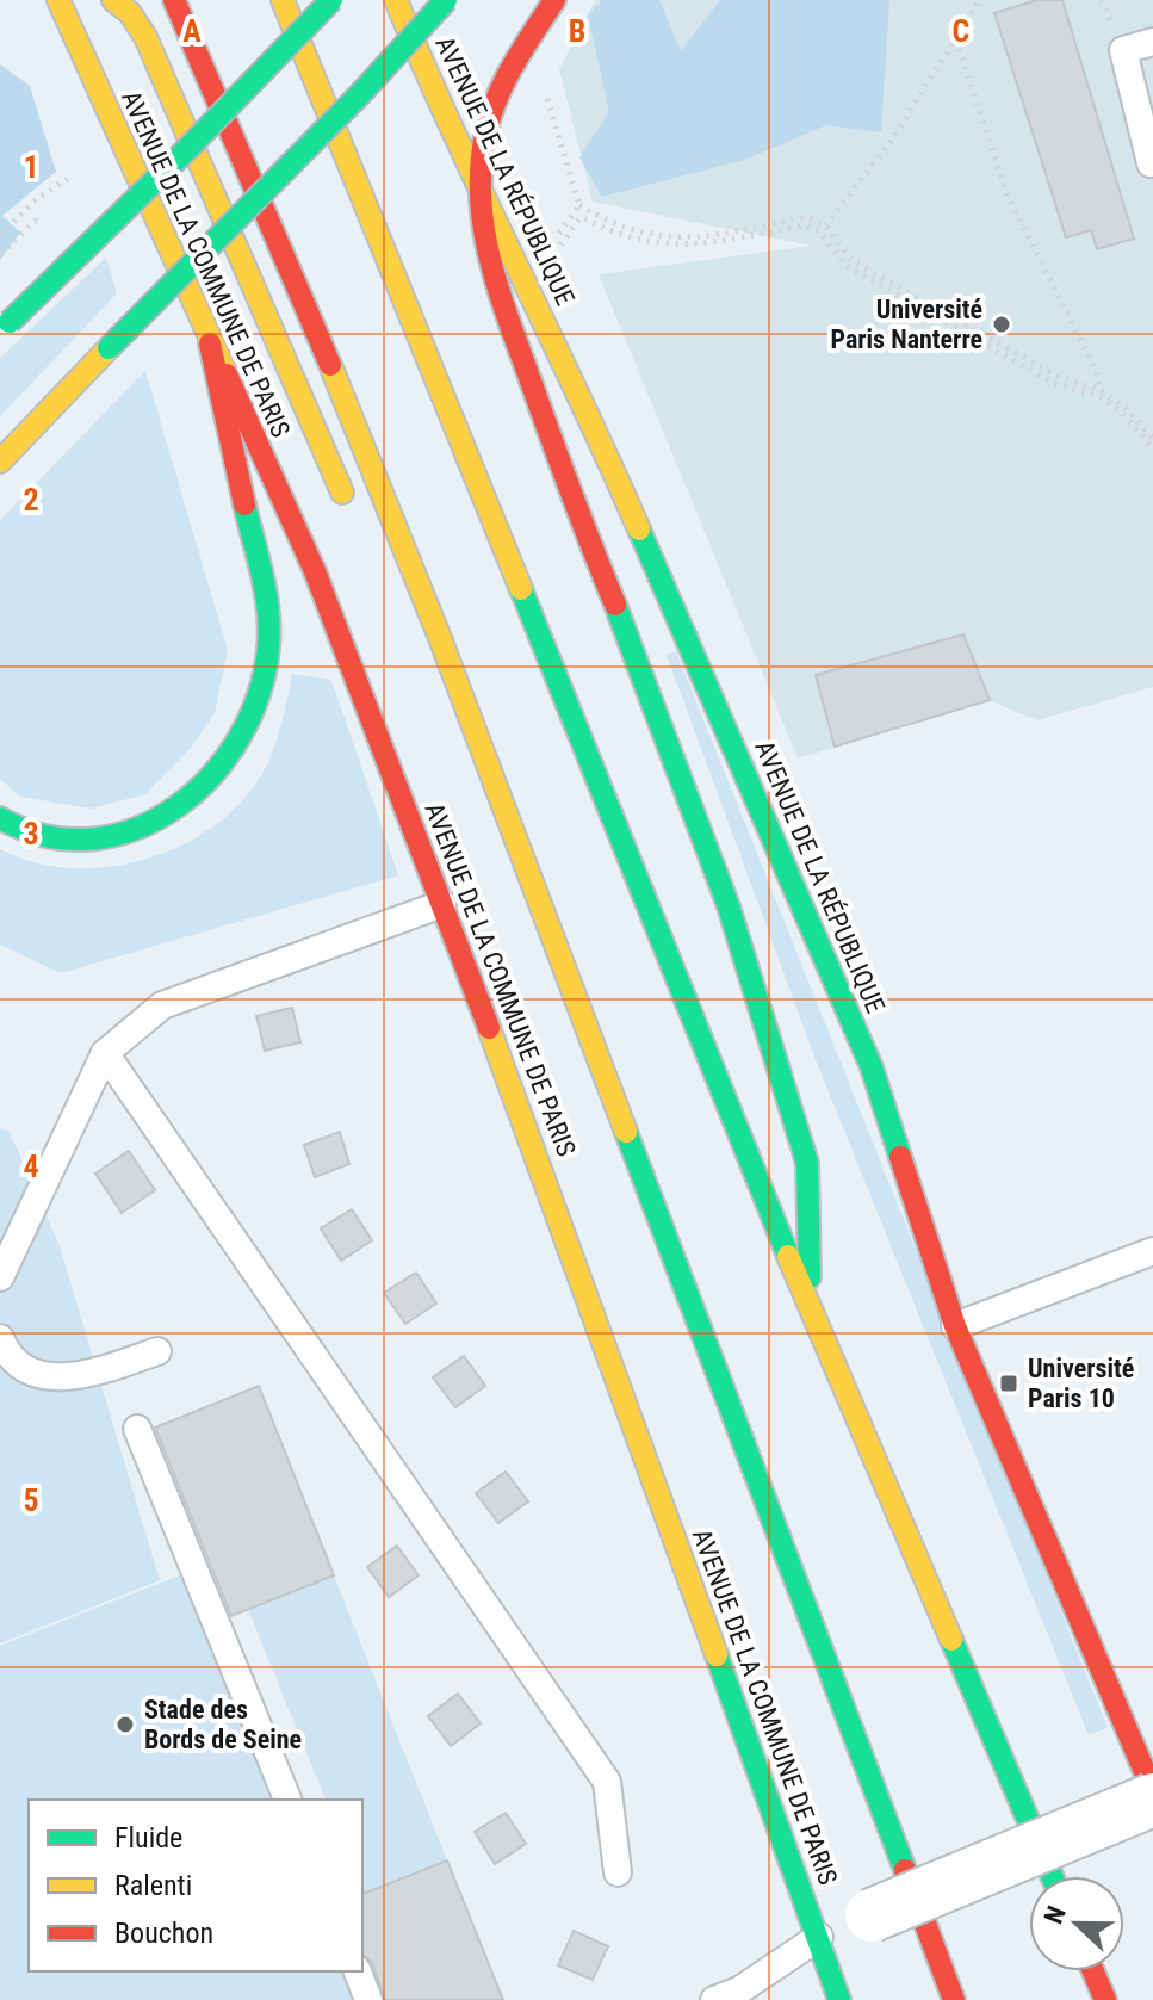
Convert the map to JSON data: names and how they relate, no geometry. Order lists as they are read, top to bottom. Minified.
{"streets":{"main road":["AVENUE DE LA RÉPUBLIQUE","AVENUE DE LA COMMUNE DE PARIS"]},"places":{"other":["Université Paris Nanterre","Stade des Bords de Seine"],"transit":["Université Paris 10"]},"legend":["Fluide","Ralenti","Bouchon"],"north":"left","grid":{"columns":["A","B","C"],"rows":["1","2","3","4","5"]}}
